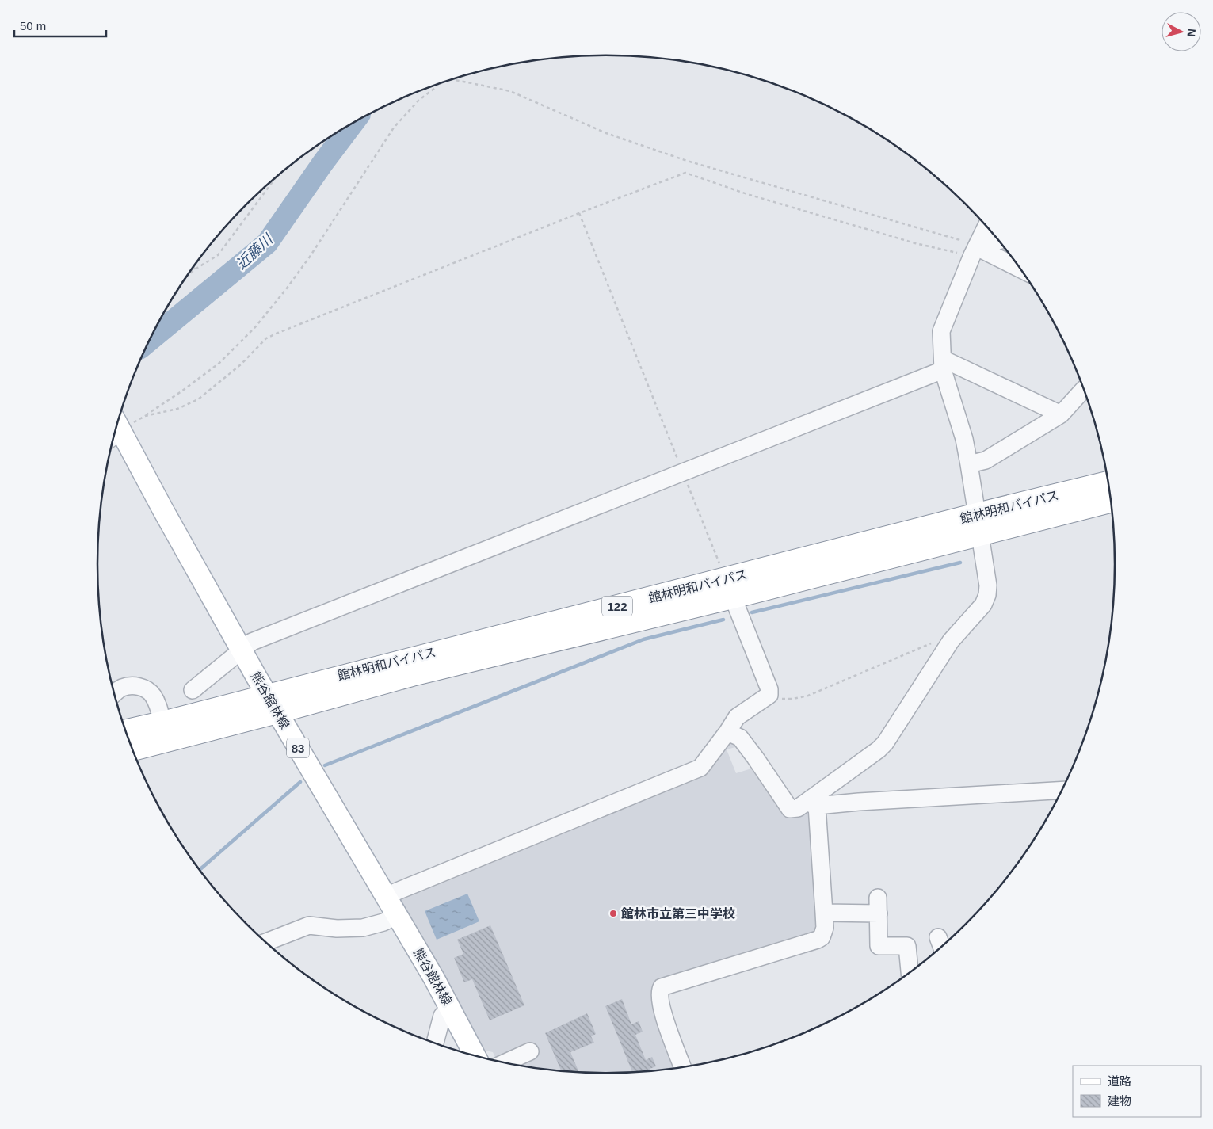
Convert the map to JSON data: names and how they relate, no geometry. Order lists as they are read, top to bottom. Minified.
{"streets":{"highway":["館林明和バイパス","122"],"main road":["熊谷館林線","83"]},"crossings":[["館林明和バイパス","熊谷館林線"]],"water":["近藤川"],"places":["館林市立第三中学校"],"legend":["道路","建物"],"scale_bar":"50 m","north":"right"}
